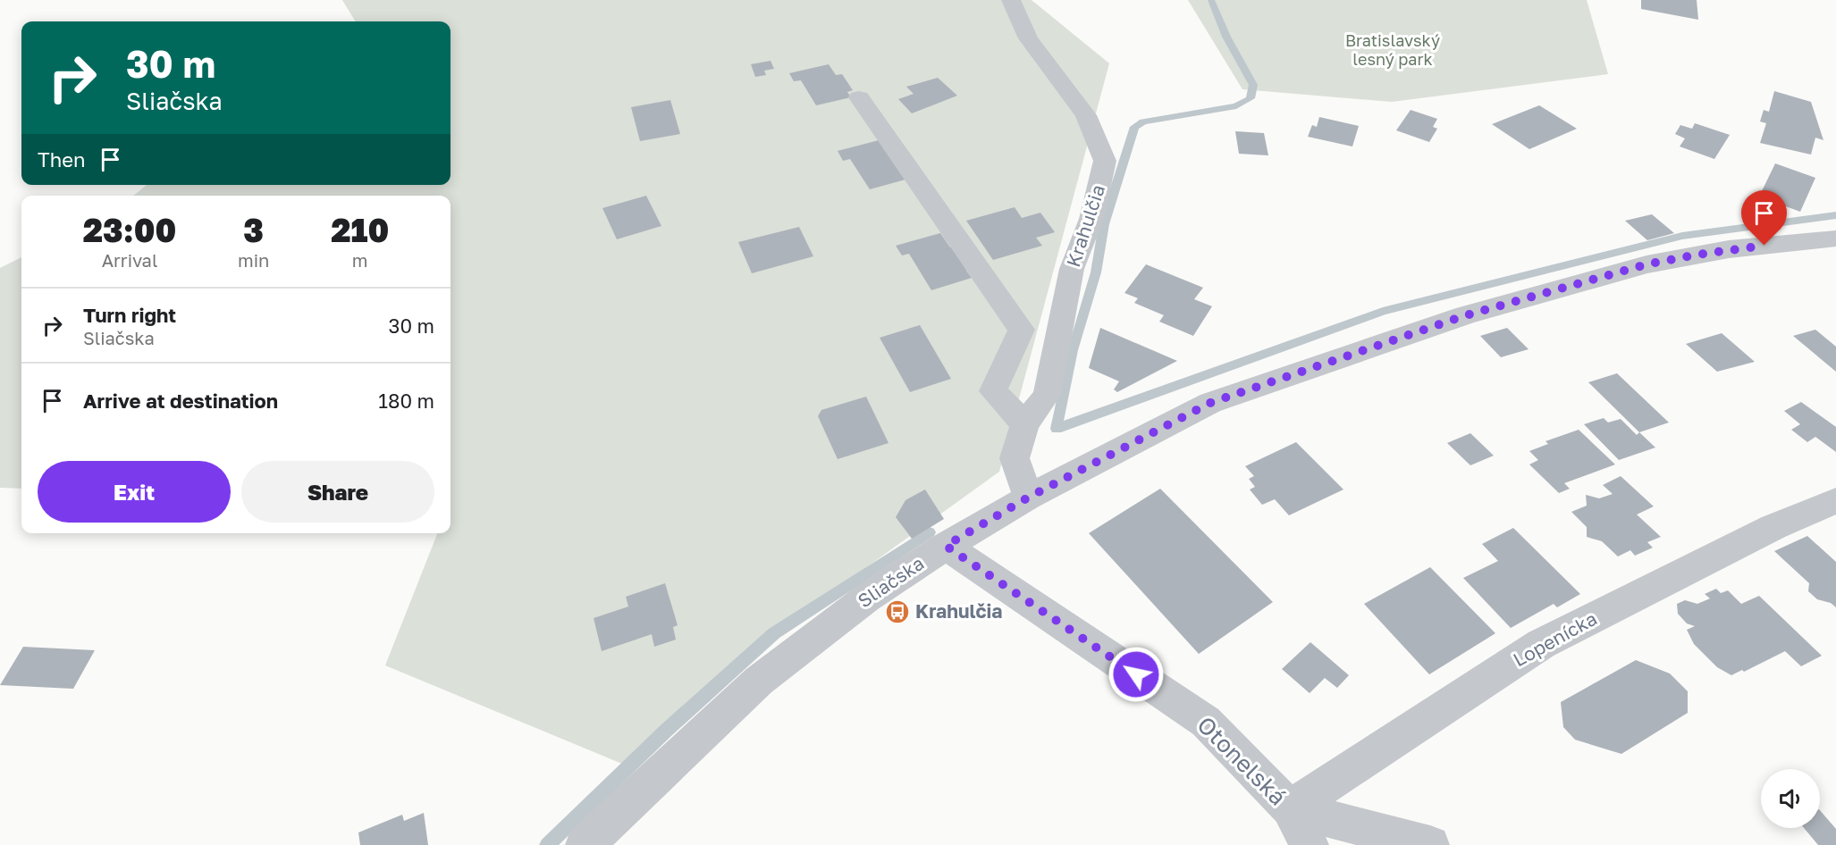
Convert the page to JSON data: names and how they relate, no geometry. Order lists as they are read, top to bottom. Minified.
{"streets":{"street":["Krahulčia","Sliačska","Lopenícka","Otonelská"]},"crossings":[["Krahulčia","Sliačska"],["Sliačska","Otonelská"],["Lopenícka","Otonelská"]],"parks":["Bratislavský lesný park"],"places":{"bus stop":["Krahulčia"]},"page":{"turn":["30 m","Sliačska"],"then":"Then","eta":["23:00","Arrival","3","min","210","m"],"list":[{"name":"Turn right","note":"Sliačska","value":"30 m"},{"name":"Arrive at destination","value":"180 m"}],"buttons":["Exit","Share"]}}
